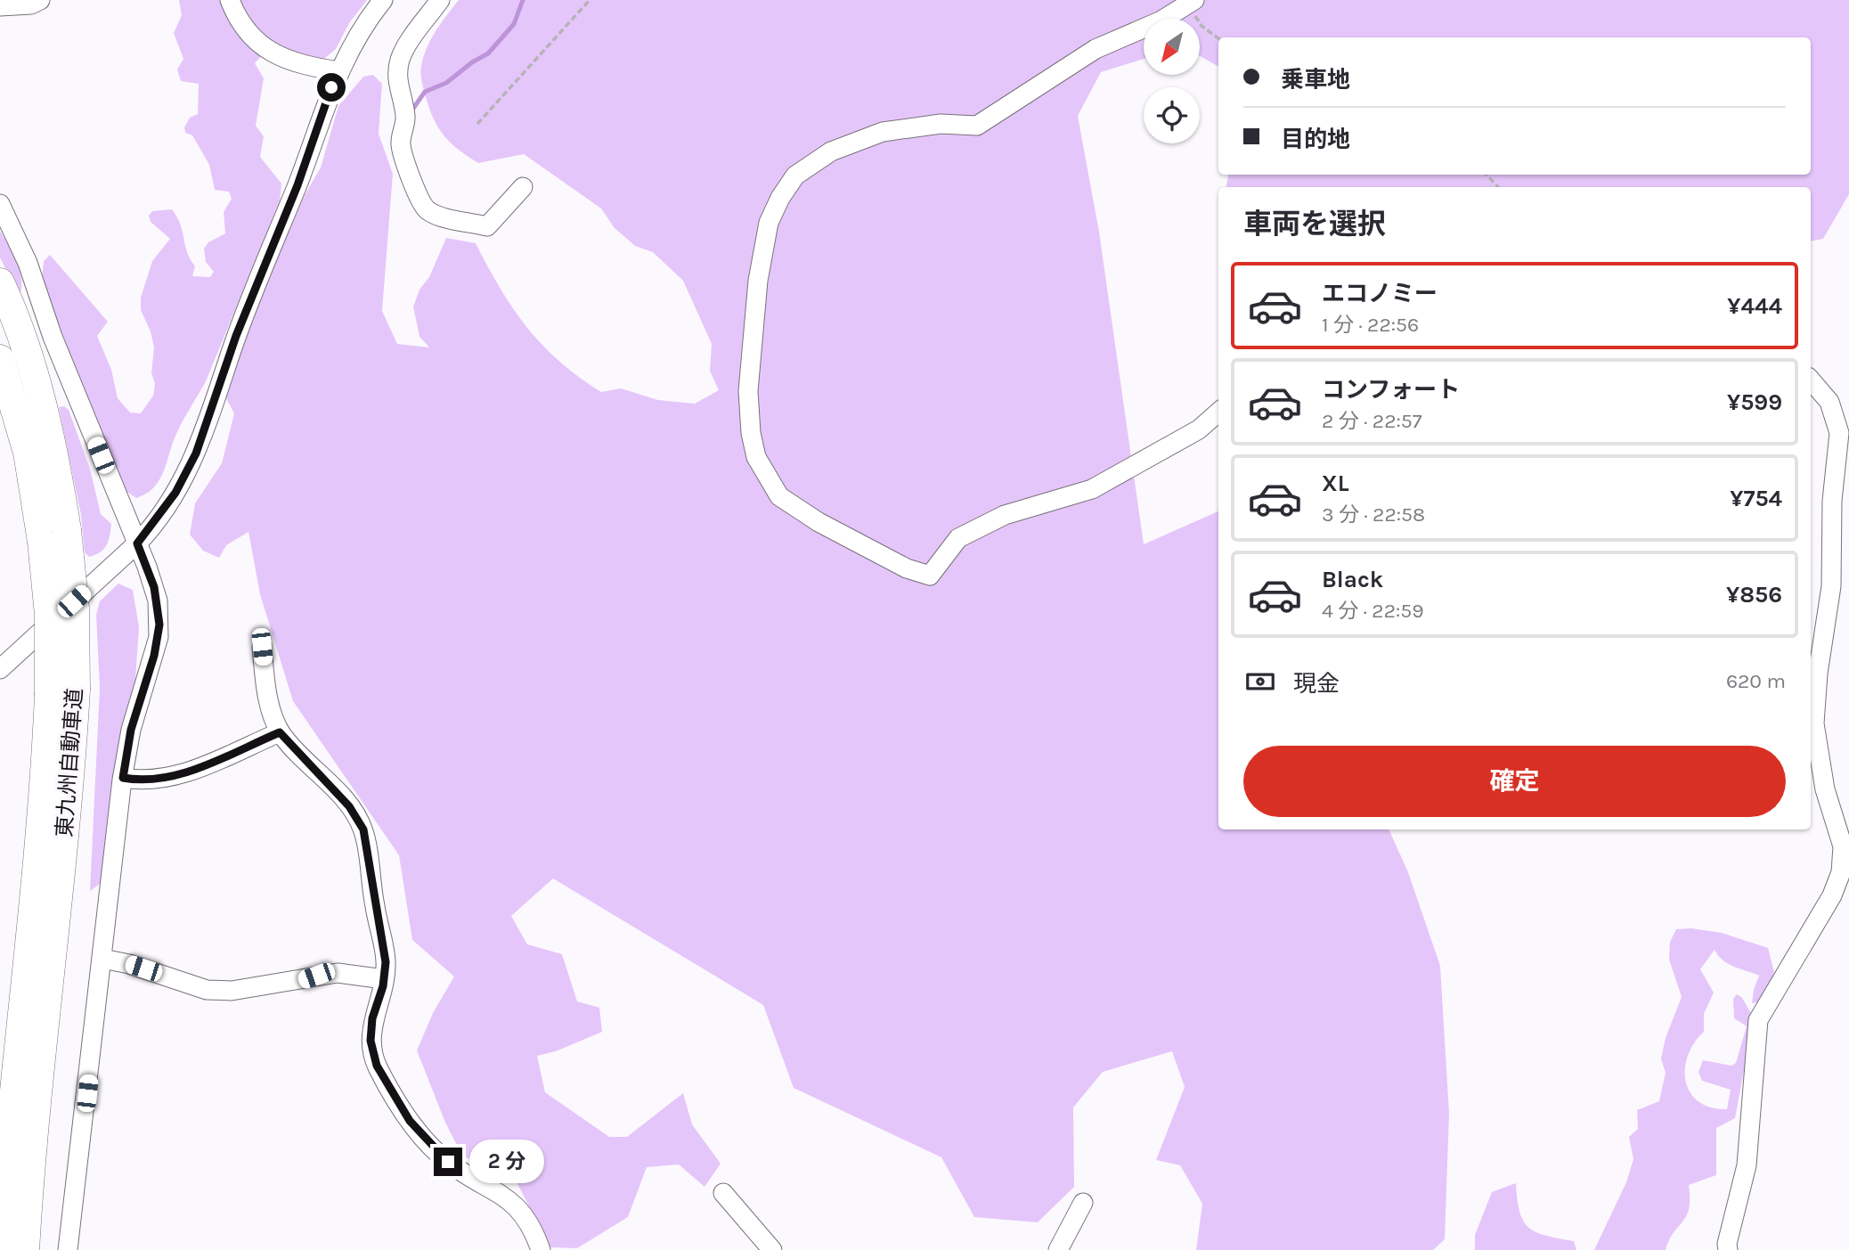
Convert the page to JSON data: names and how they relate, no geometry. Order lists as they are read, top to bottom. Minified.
{"streets":{"highway":["東九州自動車道"]},"north":"bottom left","page":{"banner":["乗車地","目的地"],"heading":"車両を選択","list":[{"name":"エコノミー","note":"1 分 · 22:56","value":"¥444"},{"name":"コンフォート","note":"2 分 · 22:57","value":"¥599"},{"name":"XL","note":"3 分 · 22:58","value":"¥754"},{"name":"Black","note":"4 分 · 22:59","value":"¥856"}],"pay":["現金","620 m"],"buttons":"確定","bubble":"2 分"}}
